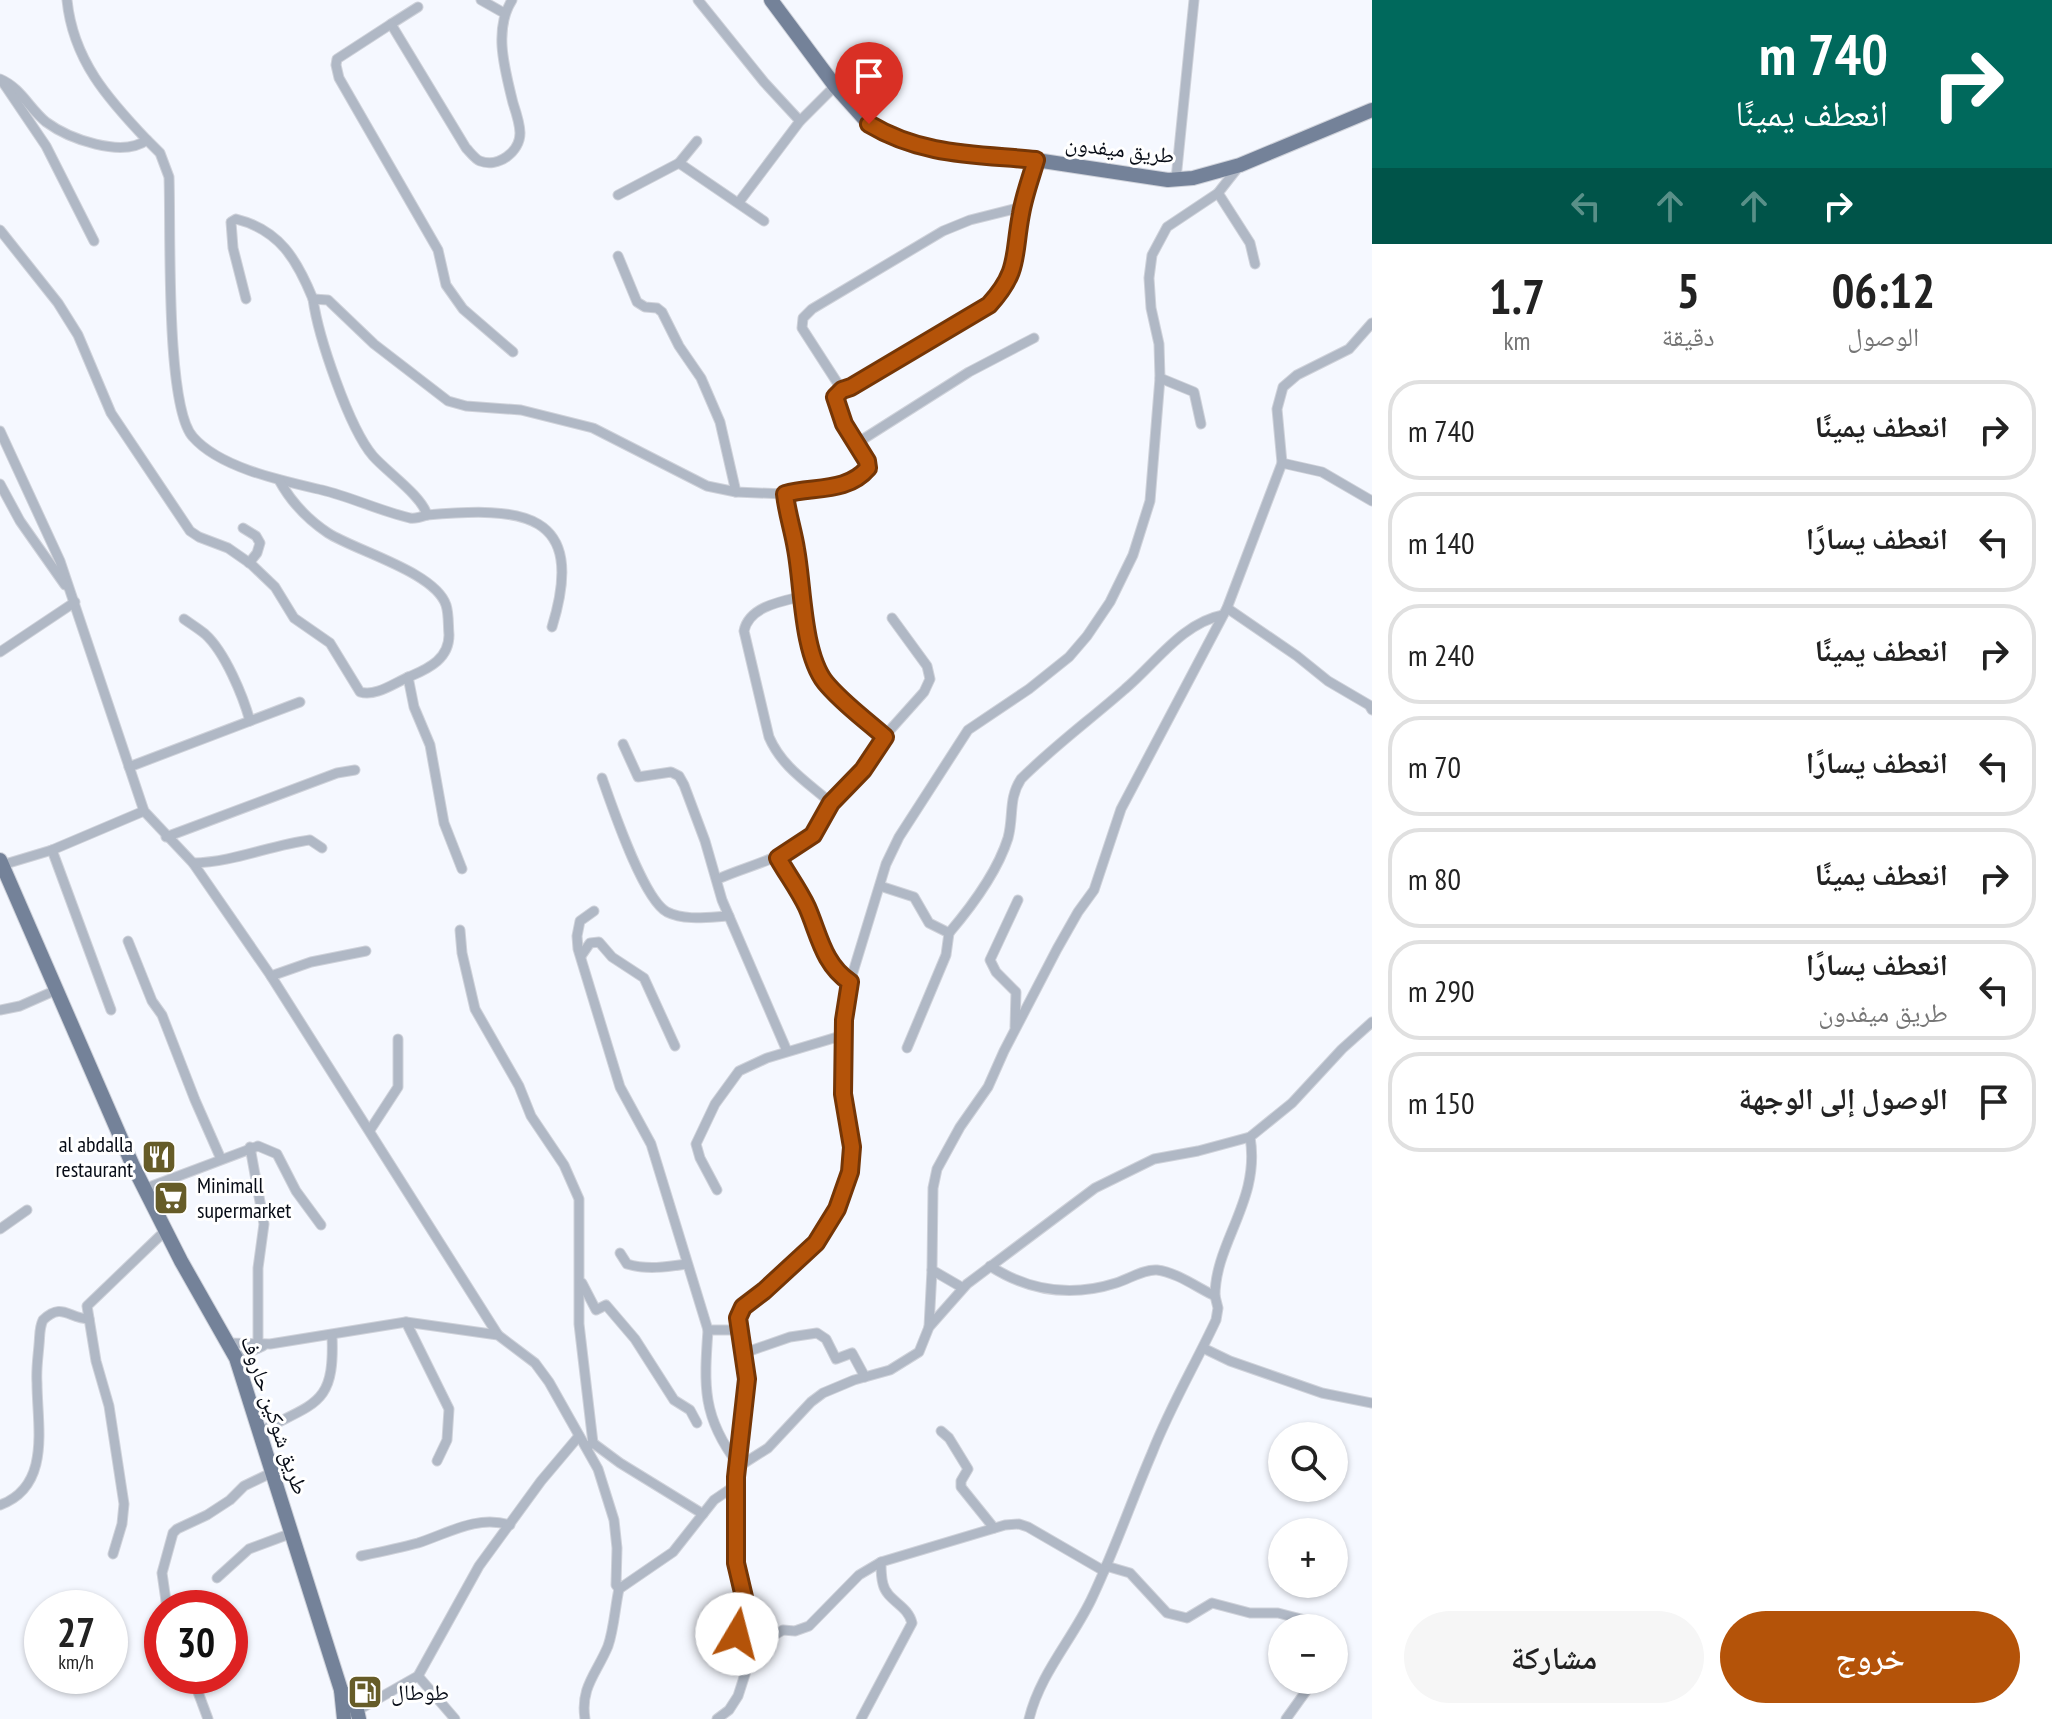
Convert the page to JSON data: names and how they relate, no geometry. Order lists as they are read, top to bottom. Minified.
{"streets":{"main road":["طريق ميفدون","طريق شوكين حاروف"]},"places":{"restaurant":["al abdalla restaurant"],"supermarket":["Minimall supermarket"],"fuel station":["طوطال"]},"page":{"turn":["740 m","انعطف يمينًا"],"eta":["06:12","الوصول","5","دقيقة","1.7","km"],"list":[{"name":"انعطف يمينًا","value":"740 m"},{"name":"انعطف يسارًا","value":"140 m"},{"name":"انعطف يمينًا","value":"240 m"},{"name":"انعطف يسارًا","value":"70 m"},{"name":"انعطف يمينًا","value":"80 m"},{"name":"انعطف يسارًا","note":"طريق ميفدون","value":"290 m"},{"name":"الوصول إلى الوجهة","value":"150 m"}],"map_buttons":["+","−"],"speed":"27 km/h","limit":"30","buttons":["خروج","مشاركة"]}}
